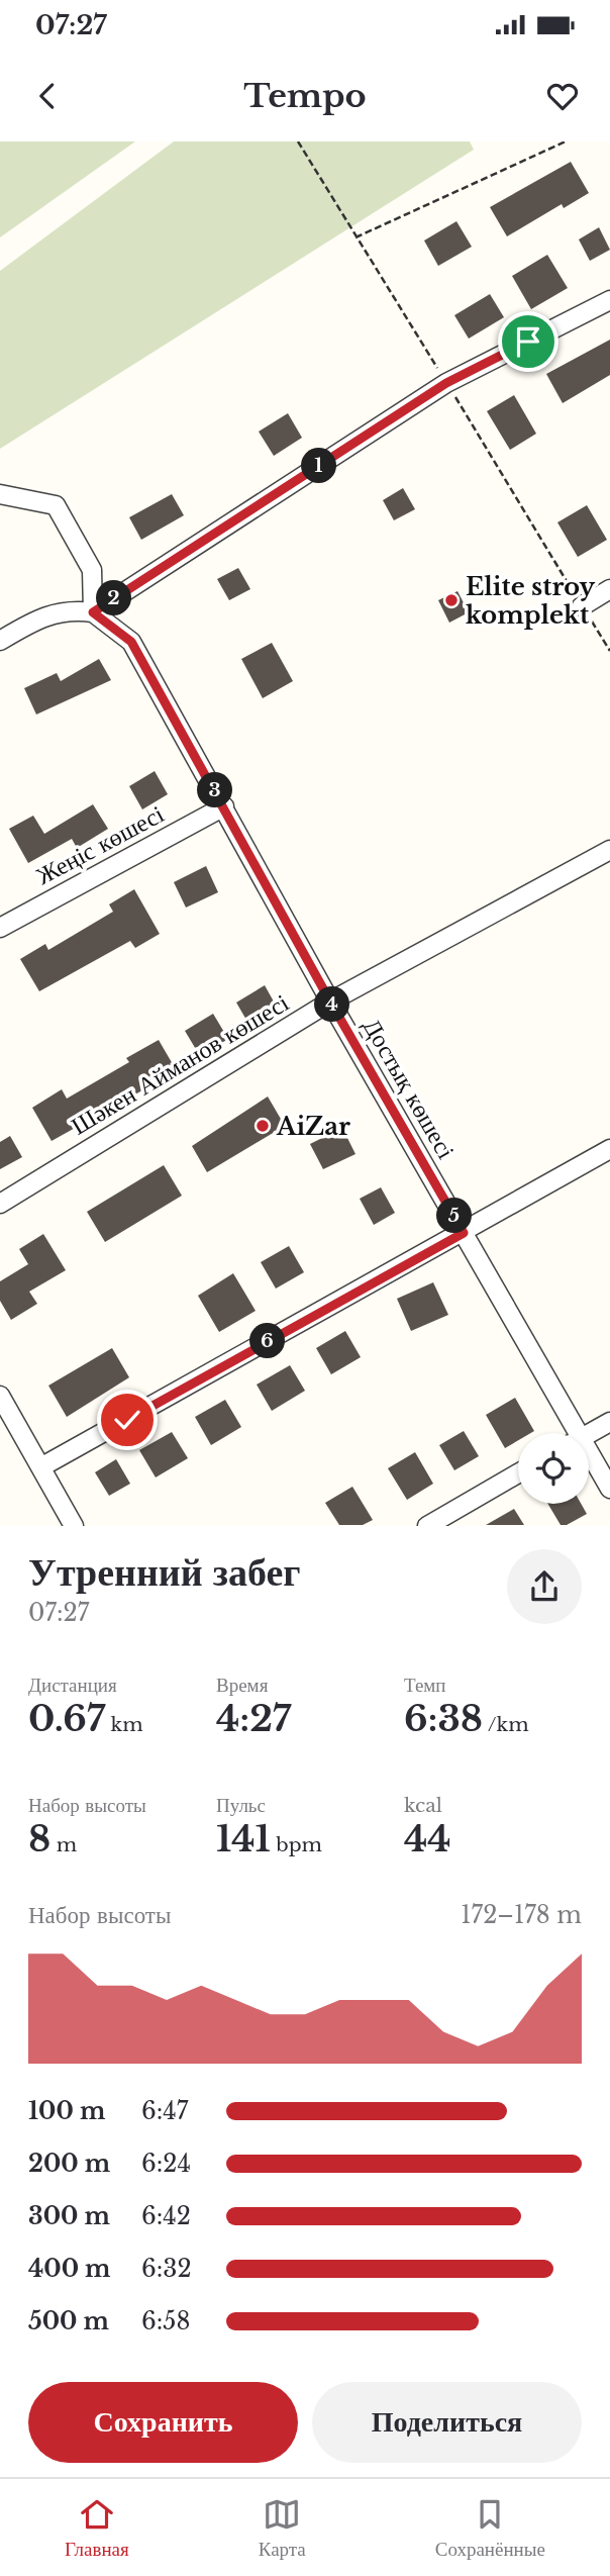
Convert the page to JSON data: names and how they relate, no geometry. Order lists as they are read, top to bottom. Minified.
{"streets":{"street":["Жеңіс көшесі","Шәкен Айманов көшесі","Достық көшесі"]},"crossings":[["Жеңіс көшесі","Достық көшесі"],["Шәкен Айманов көшесі","Достық көшесі"]],"places":["Elite stroy komplekt","AiZar"],"page":{"status":"07:27","header":"Tempo","pins":["1","2","3","4","5","6"],"heading":["Утренний забег","07:27"],"stats":[["Дистанция","0.67 km"],["Время","4:27"],["Темп","6:38 /km"],["Набор высоты","8 m"],["Пульс","141 bpm"],["kcal","44"]],"chart":["Набор высоты","172–178 m"],"list":[{"name":"100 m","note":"6:47"},{"name":"200 m","note":"6:24"},{"name":"300 m","note":"6:42"},{"name":"400 m","note":"6:32"},{"name":"500 m","note":"6:58"}],"buttons":["Сохранить","Поделиться"],"tabs":["Главная","Карта","Сохранённые"]}}
